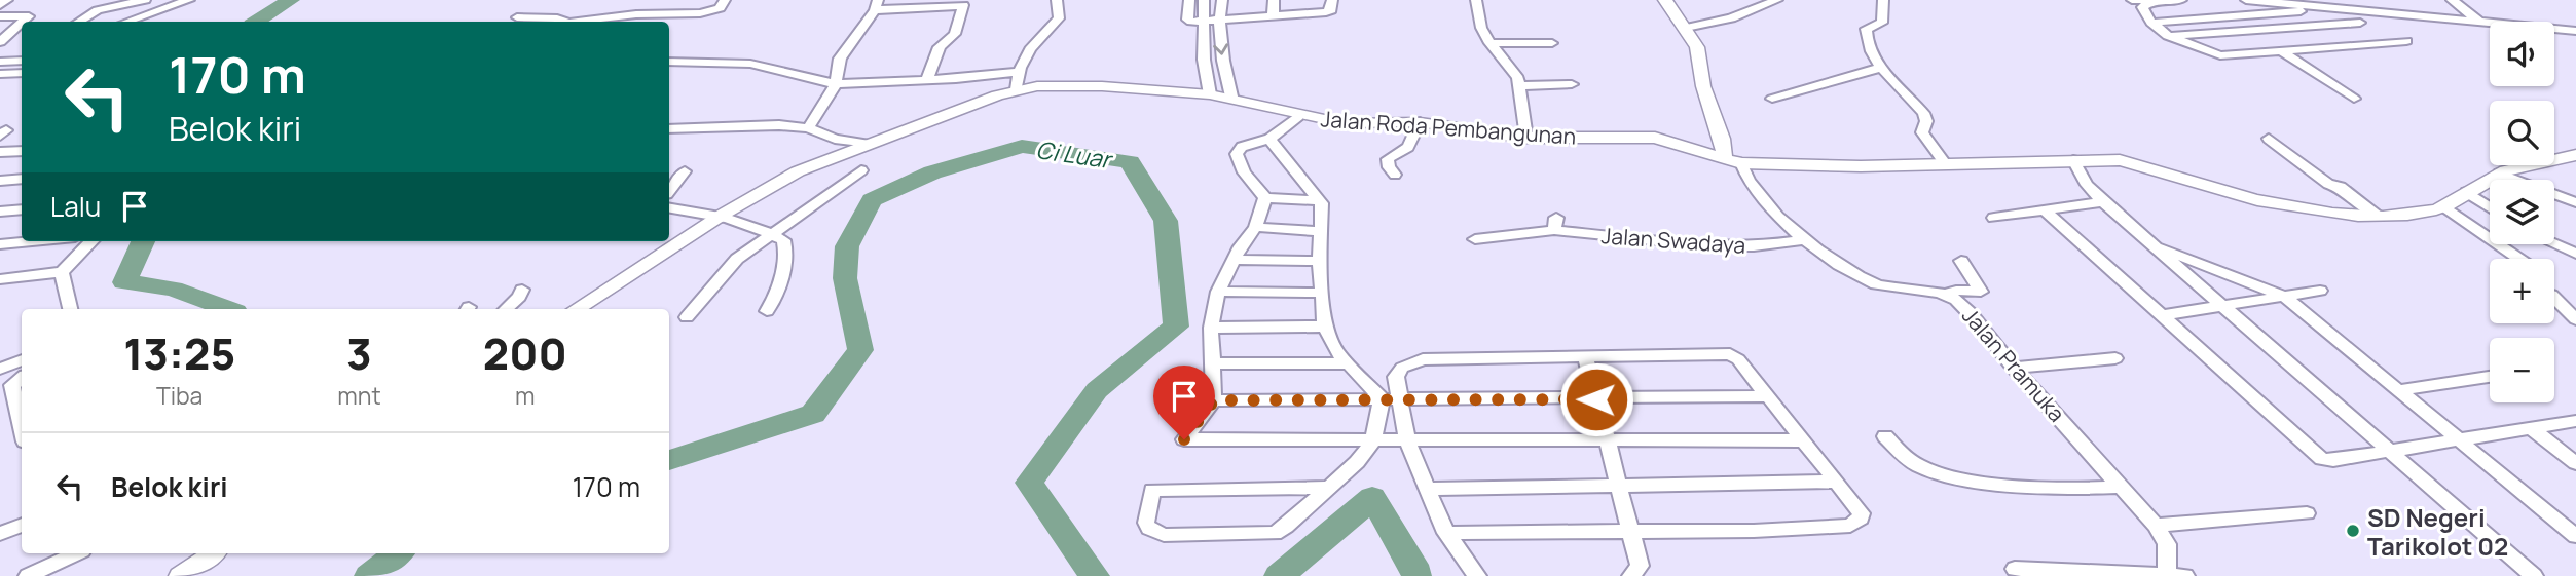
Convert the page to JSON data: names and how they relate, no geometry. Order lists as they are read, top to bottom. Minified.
{"streets":{"street":["Jalan Roda Pembangunan","Jalan Swadaya","Jalan Pramuka"]},"crossings":[["Jalan Roda Pembangunan","Jalan Pramuka"],["Jalan Swadaya","Jalan Pramuka"]],"water":["Ci Luar"],"places":["SD Negeri Tarikolot 02"],"page":{"map_buttons":["+","−"],"turn":["170 m","Belok kiri"],"then":"Lalu","eta":["13:25","Tiba","3","mnt","200","m"],"list":[{"name":"Belok kiri","value":"170 m"}]}}
